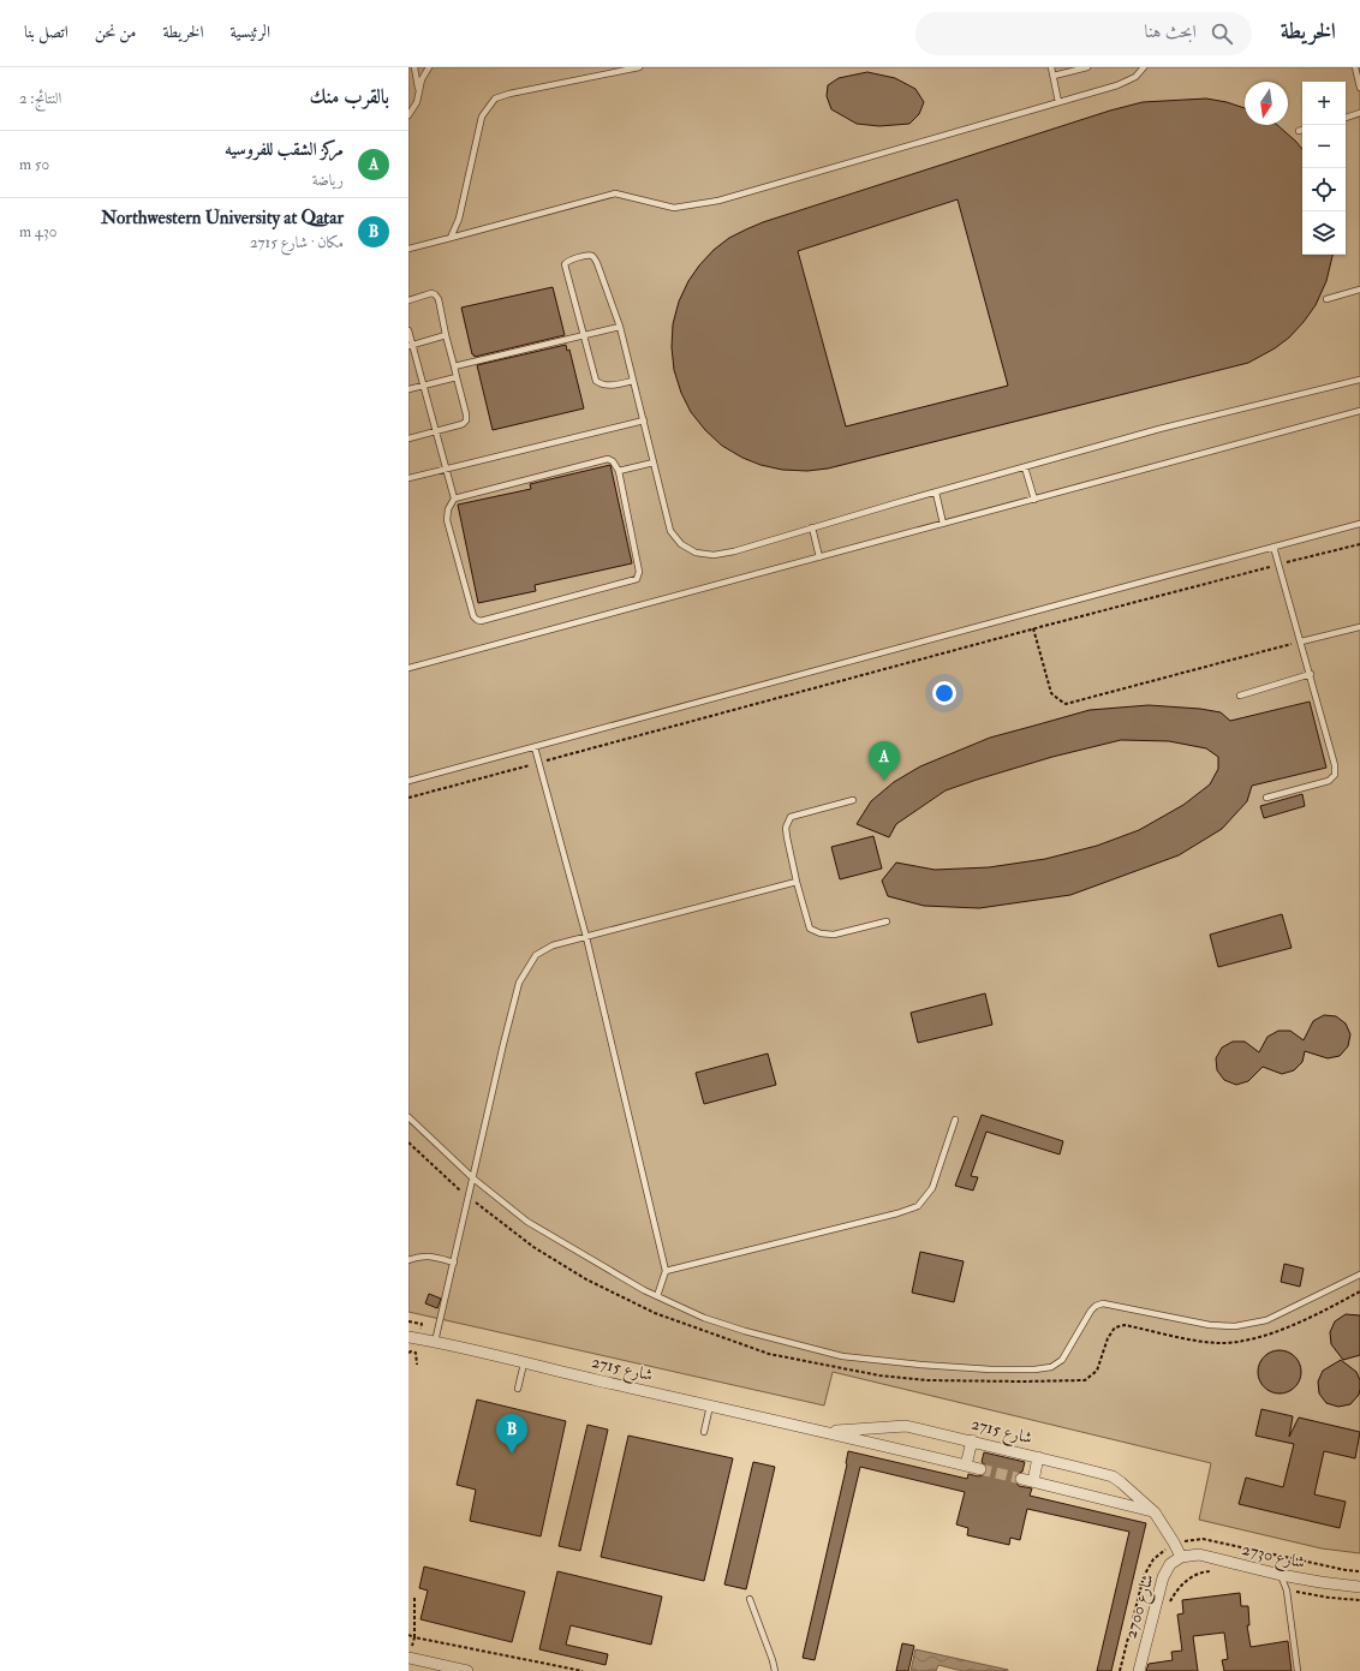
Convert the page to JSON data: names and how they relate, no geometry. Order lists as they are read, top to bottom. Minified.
{"streets":{"street":["شارع 2715","شارع 2730","شارع 2700"]},"crossings":[["شارع 2715","شارع 2730"],["شارع 2715","شارع 2700"],["شارع 2730","شارع 2700"]],"north":"bottom","page":{"header":"الخريطة","search":"ابحث هنا","nav":["الرئيسية","الخريطة","من نحن","اتصل بنا"],"heading":["بالقرب منك","النتائج: 2"],"map_buttons":["+","−"],"list":[{"mark":"A","name":"مركز الشقب للفروسيه","note":"رياضة","value":"50 m"},{"mark":"B","name":"Northwestern University at Qatar","note":"مكان · شارع 2715","value":"430 m"}],"pins":["A","B"]}}
